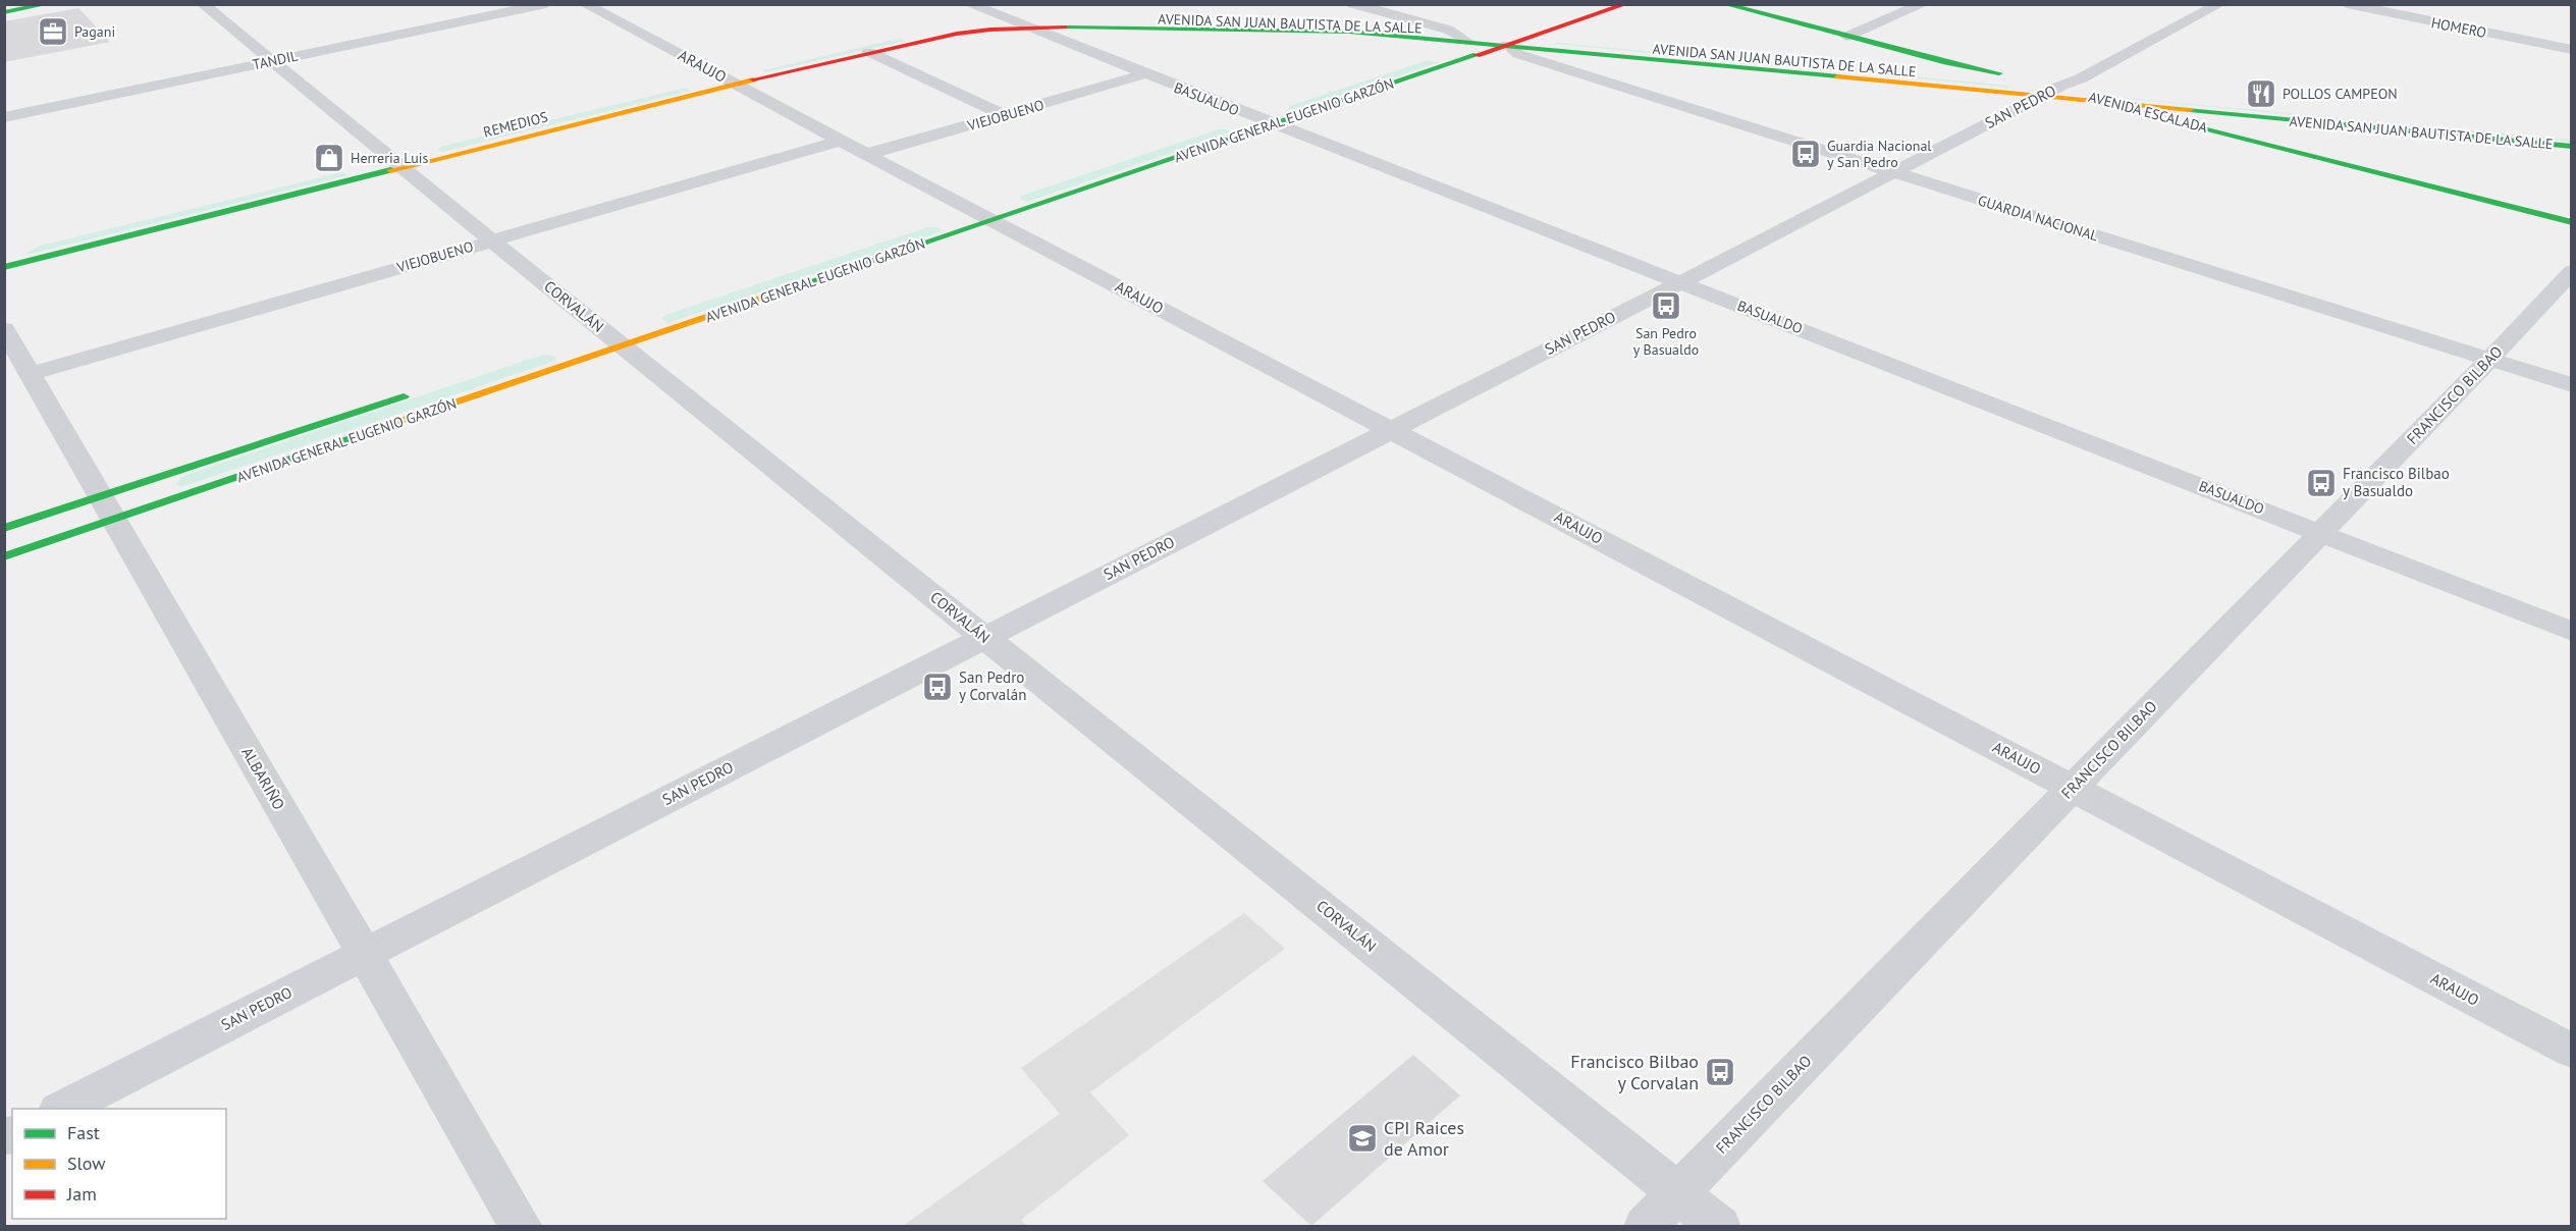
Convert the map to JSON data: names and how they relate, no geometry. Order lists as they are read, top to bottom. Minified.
{"streets":{"street":["AVENIDA SAN JUAN BAUTISTA DE LA SALLE","HOMERO","TANDIL","ARAUJO","BASUALDO","SAN PEDRO","AVENIDA ESCALADA","VIEJOBUENO","AVENIDA GENERAL EUGENIO GARZÓN","REMEDIOS","GUARDIA NACIONAL","CORVALÁN","FRANCISCO BILBAO","ALBARIÑO"]},"crossings":[["AVENIDA SAN JUAN BAUTISTA DE LA SALLE","BASUALDO"],["AVENIDA SAN JUAN BAUTISTA DE LA SALLE","SAN PEDRO"],["AVENIDA SAN JUAN BAUTISTA DE LA SALLE","AVENIDA ESCALADA"],["AVENIDA SAN JUAN BAUTISTA DE LA SALLE","AVENIDA GENERAL EUGENIO GARZÓN"],["AVENIDA SAN JUAN BAUTISTA DE LA SALLE","REMEDIOS"],["AVENIDA SAN JUAN BAUTISTA DE LA SALLE","GUARDIA NACIONAL"],["TANDIL","CORVALÁN"],["ARAUJO","SAN PEDRO"],["ARAUJO","VIEJOBUENO"],["ARAUJO","AVENIDA GENERAL EUGENIO GARZÓN"],["ARAUJO","REMEDIOS"],["ARAUJO","FRANCISCO BILBAO"],["BASUALDO","SAN PEDRO"],["BASUALDO","VIEJOBUENO"],["BASUALDO","AVENIDA GENERAL EUGENIO GARZÓN"],["BASUALDO","REMEDIOS"],["BASUALDO","FRANCISCO BILBAO"],["SAN PEDRO","AVENIDA ESCALADA"],["SAN PEDRO","GUARDIA NACIONAL"],["SAN PEDRO","CORVALÁN"],["SAN PEDRO","ALBARIÑO"],["VIEJOBUENO","CORVALÁN"],["VIEJOBUENO","ALBARIÑO"],["AVENIDA GENERAL EUGENIO GARZÓN","GUARDIA NACIONAL"],["AVENIDA GENERAL EUGENIO GARZÓN","CORVALÁN"],["AVENIDA GENERAL EUGENIO GARZÓN","ALBARIÑO"],["REMEDIOS","CORVALÁN"],["GUARDIA NACIONAL","FRANCISCO BILBAO"],["CORVALÁN","FRANCISCO BILBAO"]],"places":{"office":["Pagani"],"restaurant":["POLLOS CAMPEON"],"bus stop":["Guardia Nacional y San Pedro","San Pedro y Basualdo","Francisco Bilbao y Basualdo","San Pedro y Corvalán","Francisco Bilbao y Corvalan"],"shop":["Herreria Luis"],"school or university":["CPI Raices de Amor"]},"legend":["Fast","Slow","Jam"]}
